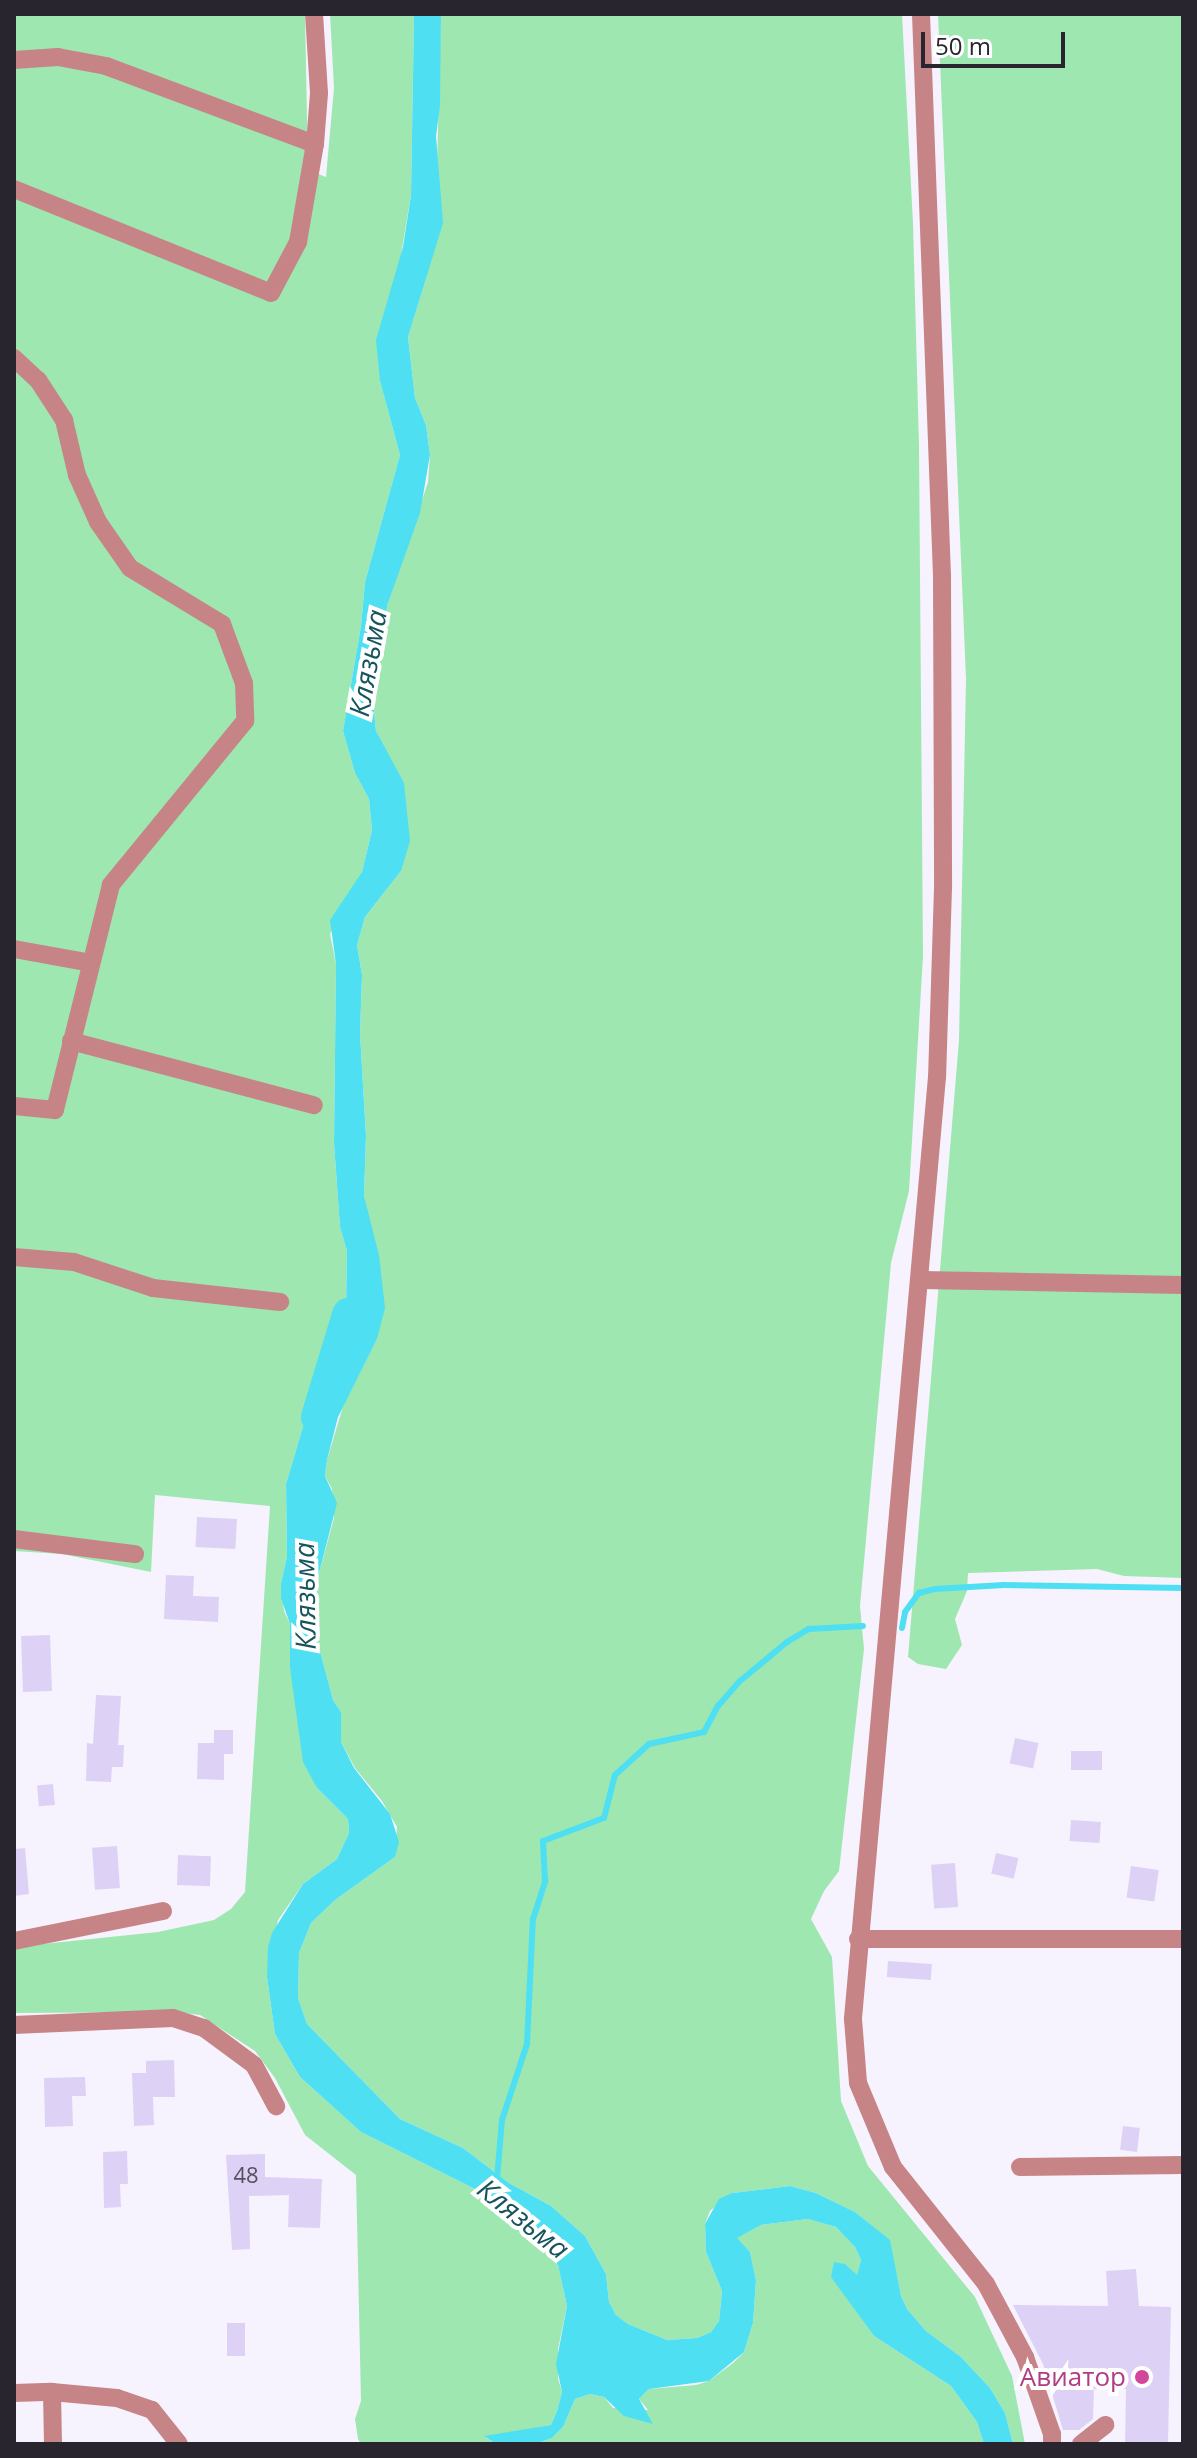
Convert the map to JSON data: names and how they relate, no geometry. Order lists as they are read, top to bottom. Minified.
{"water":["Клязьма"],"places":["Авиатор"],"house_numbers":["48"],"scale_bar":"50 m"}
